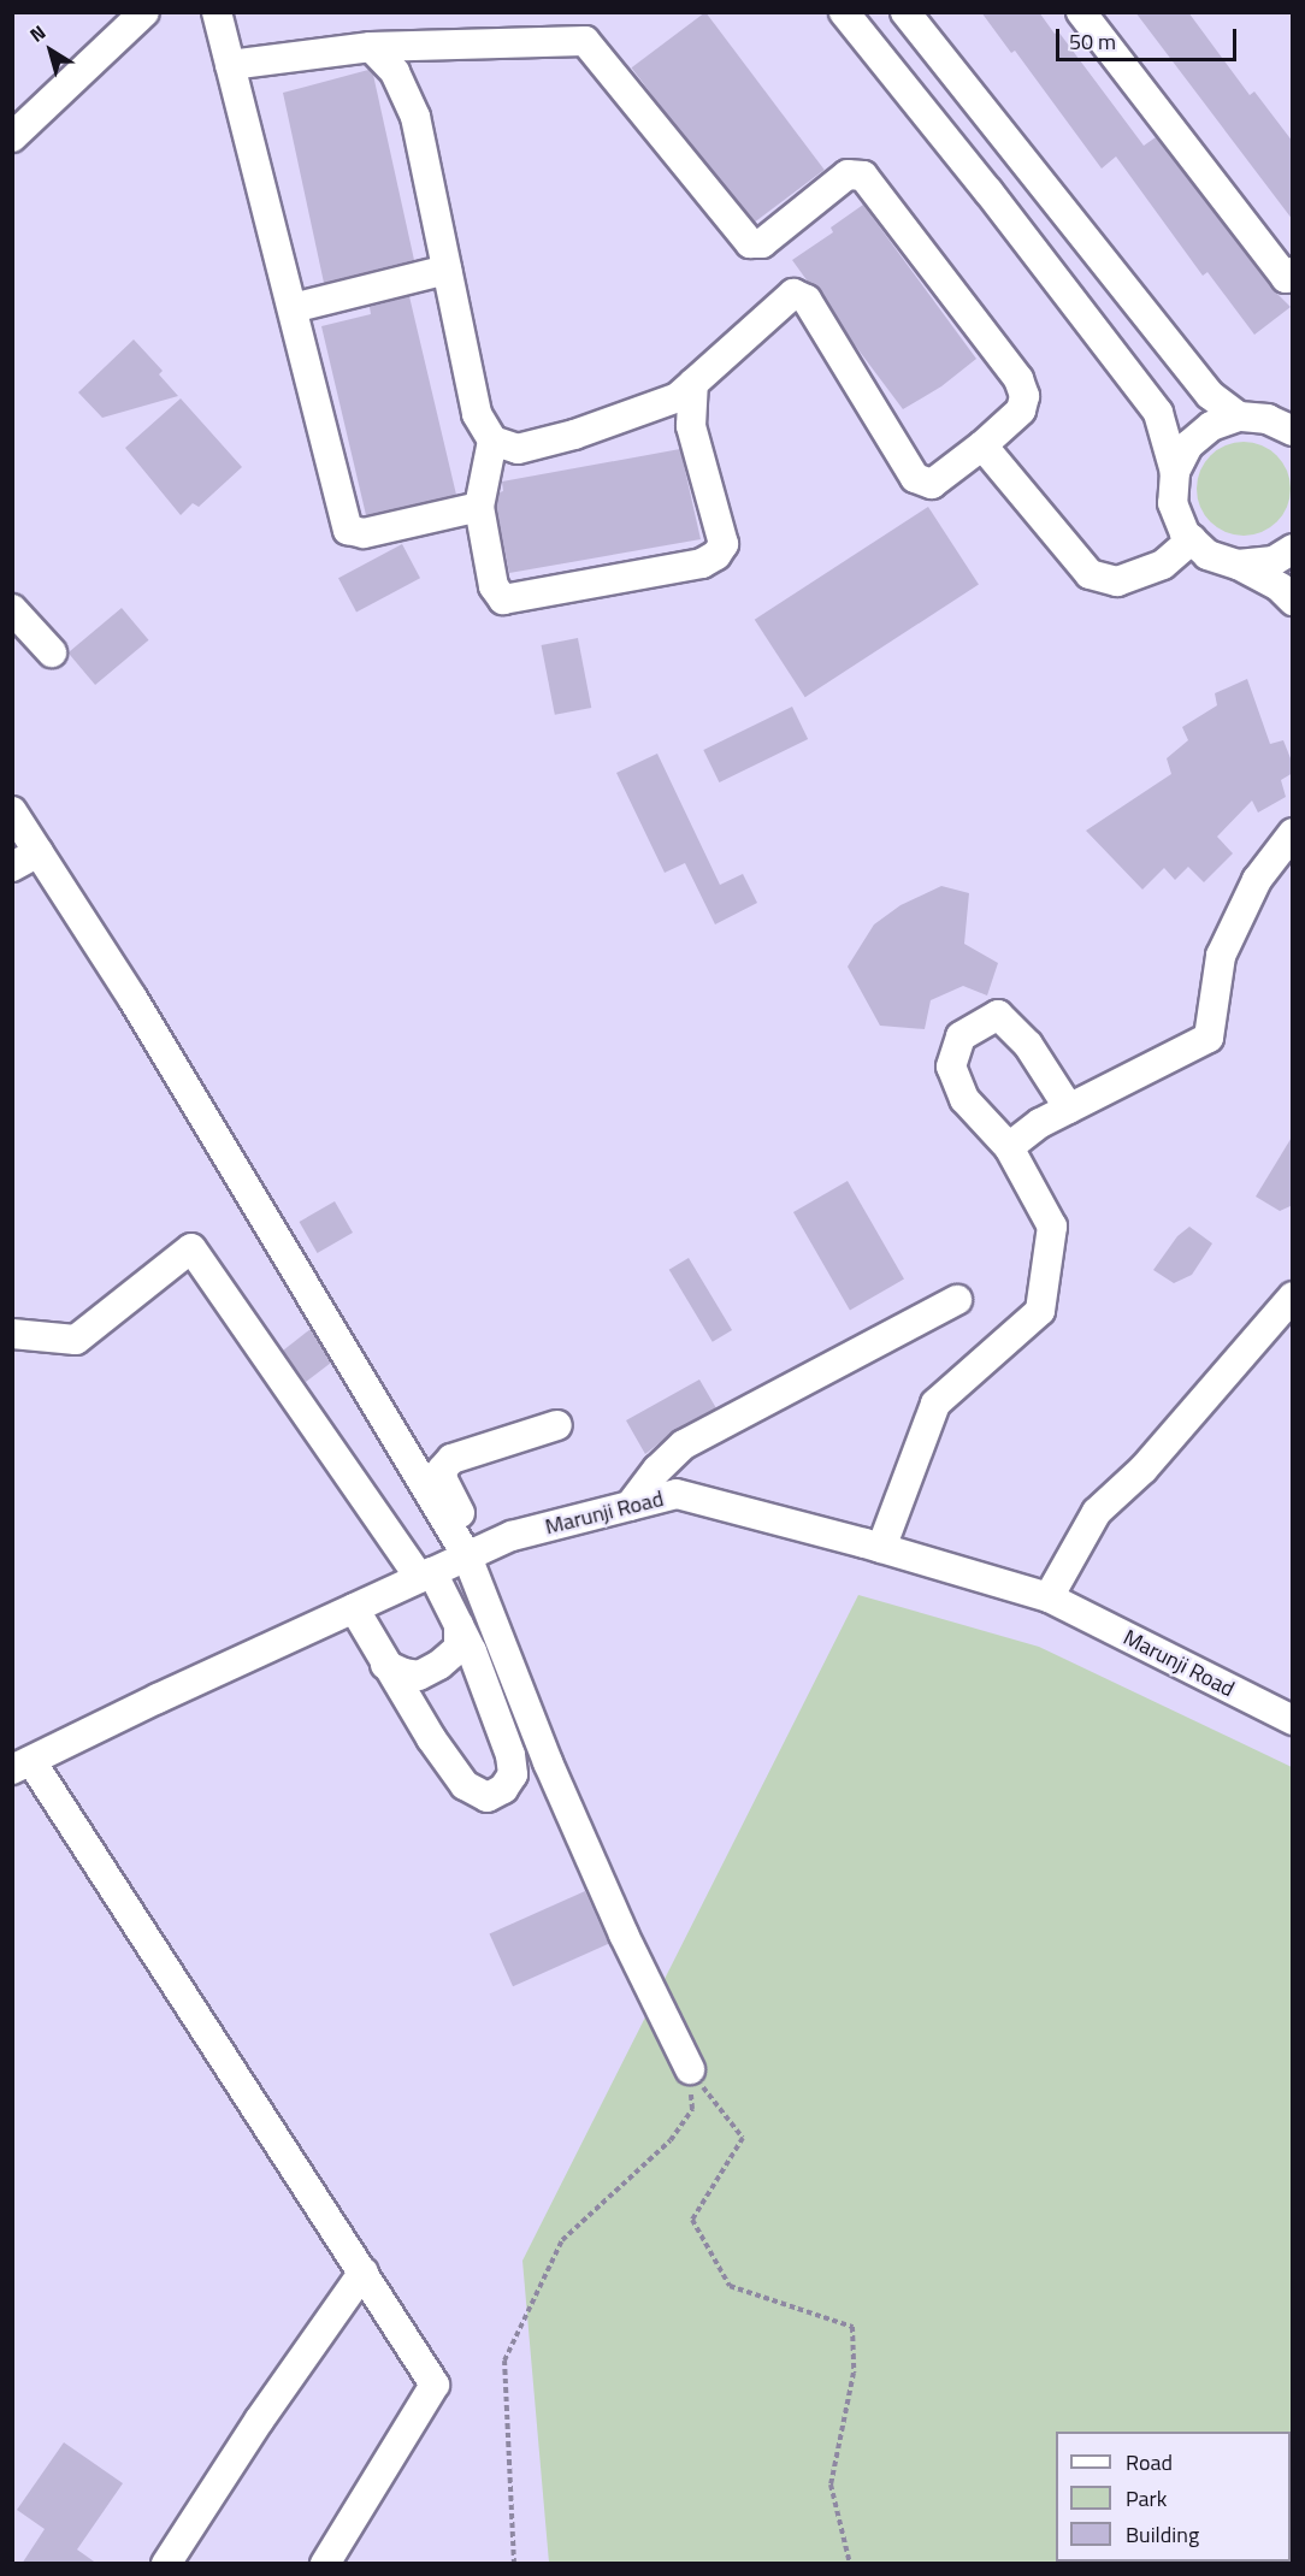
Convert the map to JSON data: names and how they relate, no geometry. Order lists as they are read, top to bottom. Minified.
{"streets":{"street":["Marunji Road"]},"legend":["Road","Park","Building"],"scale_bar":"50 m","north":"top left"}
